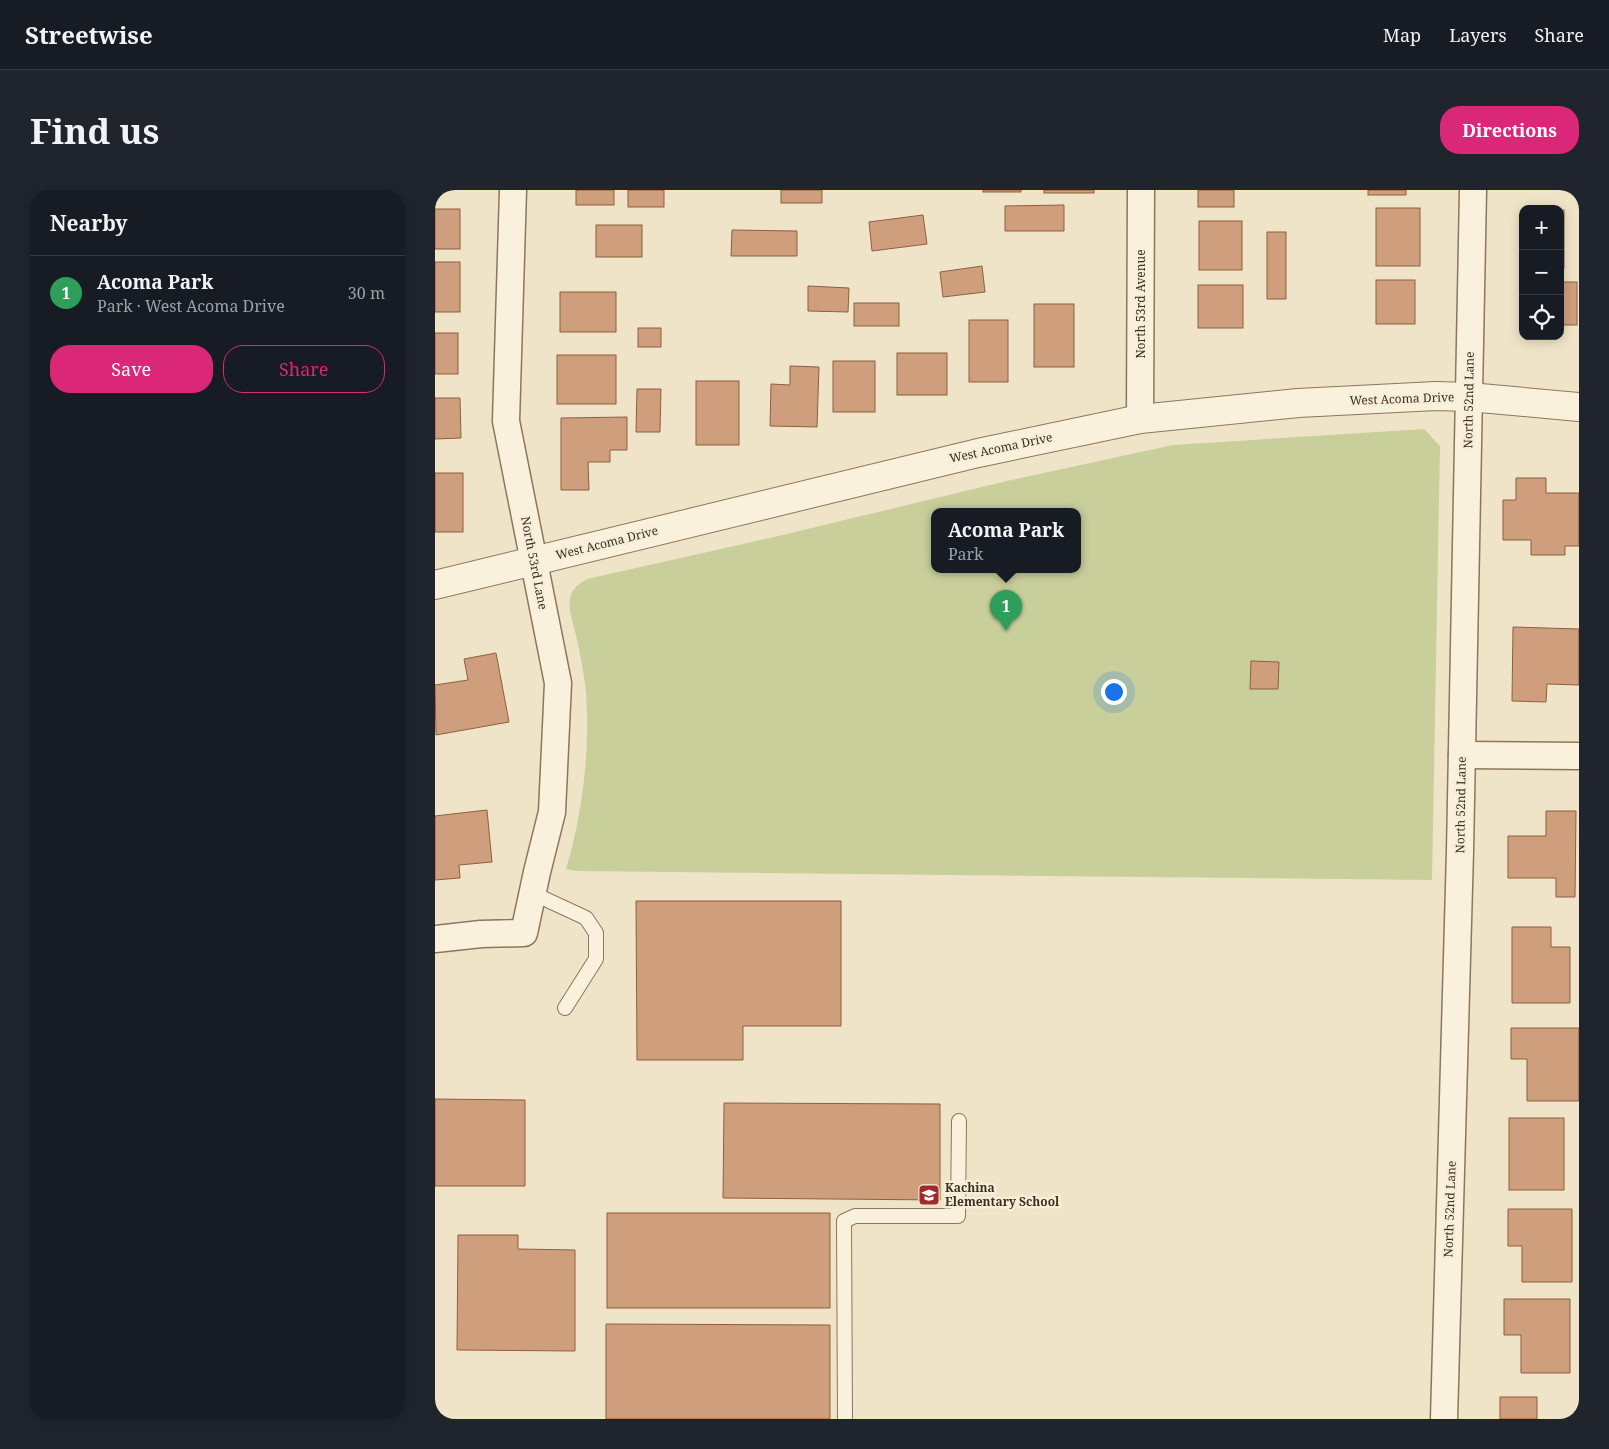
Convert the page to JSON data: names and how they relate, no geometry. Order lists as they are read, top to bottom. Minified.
{"streets":{"street":["North 53rd Avenue","West Acoma Drive","North 52nd Lane","North 53rd Lane"]},"crossings":[["North 53rd Avenue","West Acoma Drive"],["West Acoma Drive","North 52nd Lane"],["West Acoma Drive","North 53rd Lane"]],"places":{"school or university":["Kachina Elementary School"]},"page":{"header":"Streetwise","nav":["Map","Layers","Share"],"buttons":["Directions",["Save","Share"]],"title":"Find us","heading":"Nearby","map_buttons":["+","−"],"list":[{"mark":"1","name":"Acoma Park","note":"Park · West Acoma Drive","value":"30 m"}],"popup":["Acoma Park","Park"],"pins":"1"}}
